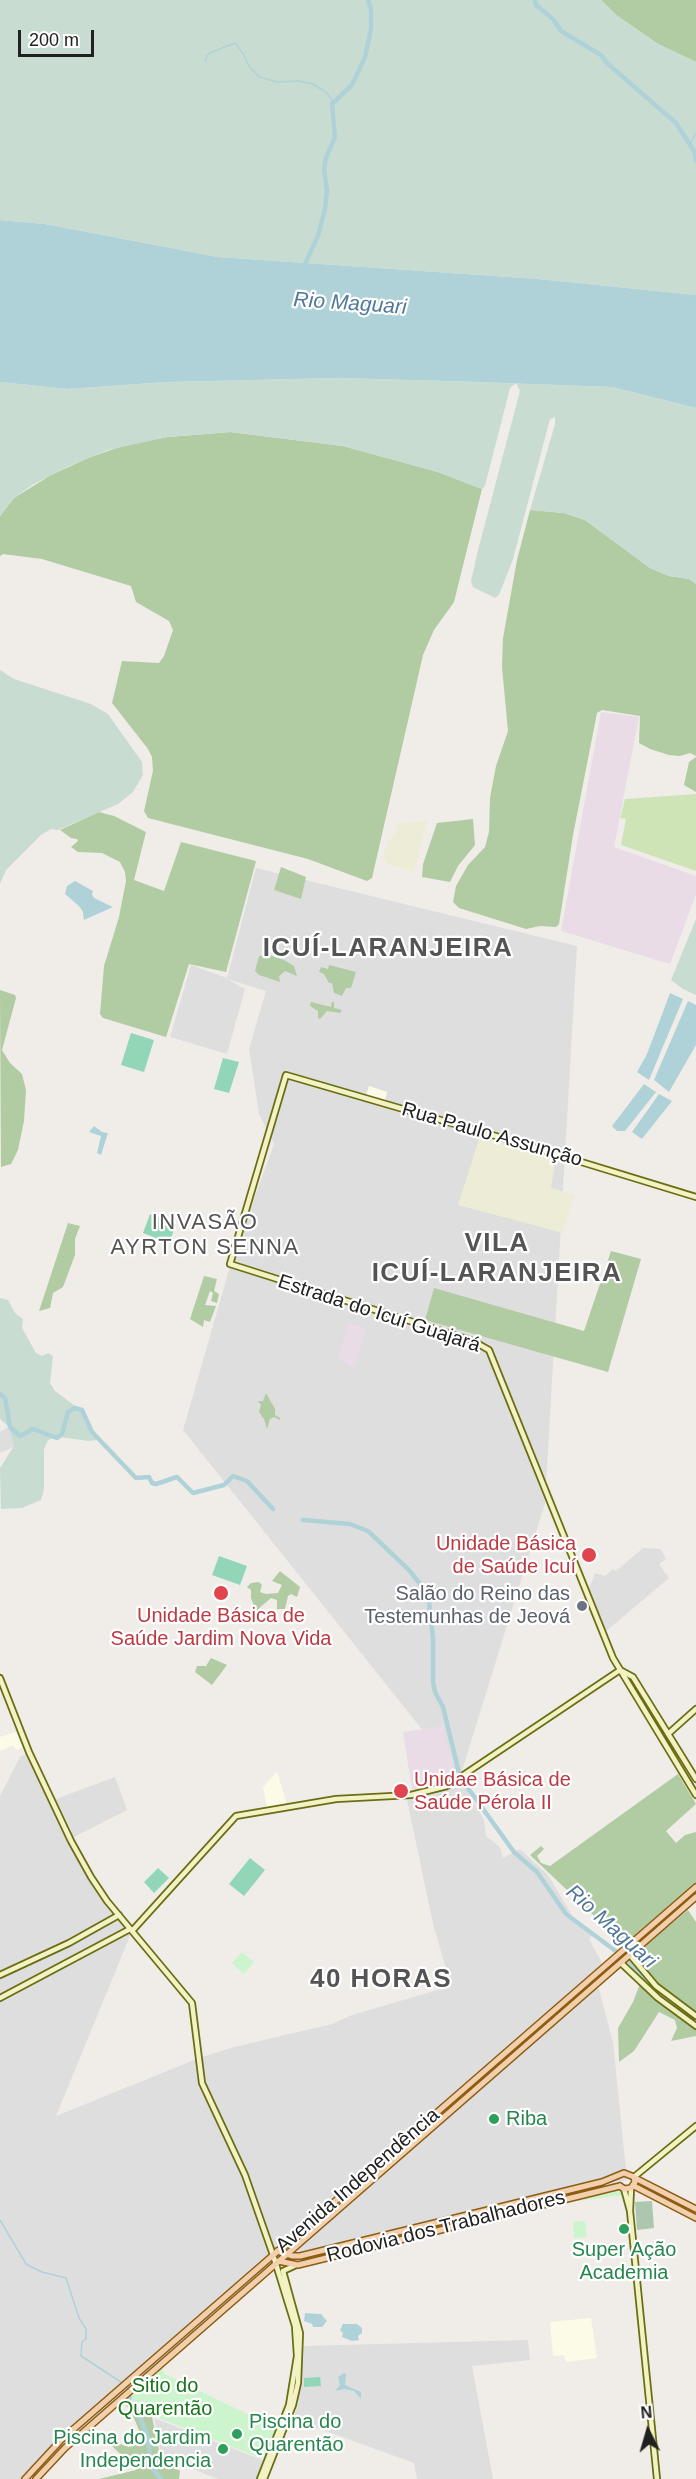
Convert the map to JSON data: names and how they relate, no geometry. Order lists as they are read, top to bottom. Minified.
{"streets":{"main road":["Rua Paulo Assunção","Estrada do Icuí Guajará","Avenida Independência","Rodovia dos Trabalhadores"]},"crossings":[["Rua Paulo Assunção","Estrada do Icuí Guajará"],["Avenida Independência","Rodovia dos Trabalhadores"]],"districts":["ICUÍ-LARANJEIRA","INVASÃO AYRTON SENNA","VILA ICUÍ-LARANJEIRA","40 HORAS"],"water":["Rio Maguari"],"parks":["Sitio do Quarentão"],"places":["Unidade Básica de Saúde Icuí","Unidade Básica de Saúde Jardim Nova Vida","Salão do Reino das Testemunhas de Jeová","Unidae Básica de Saúde Pérola II","Riba","Super Ação Academia","Piscina do Quarentão","Piscina do Jardim Independencia"],"scale_bar":"200 m","north":"top"}
